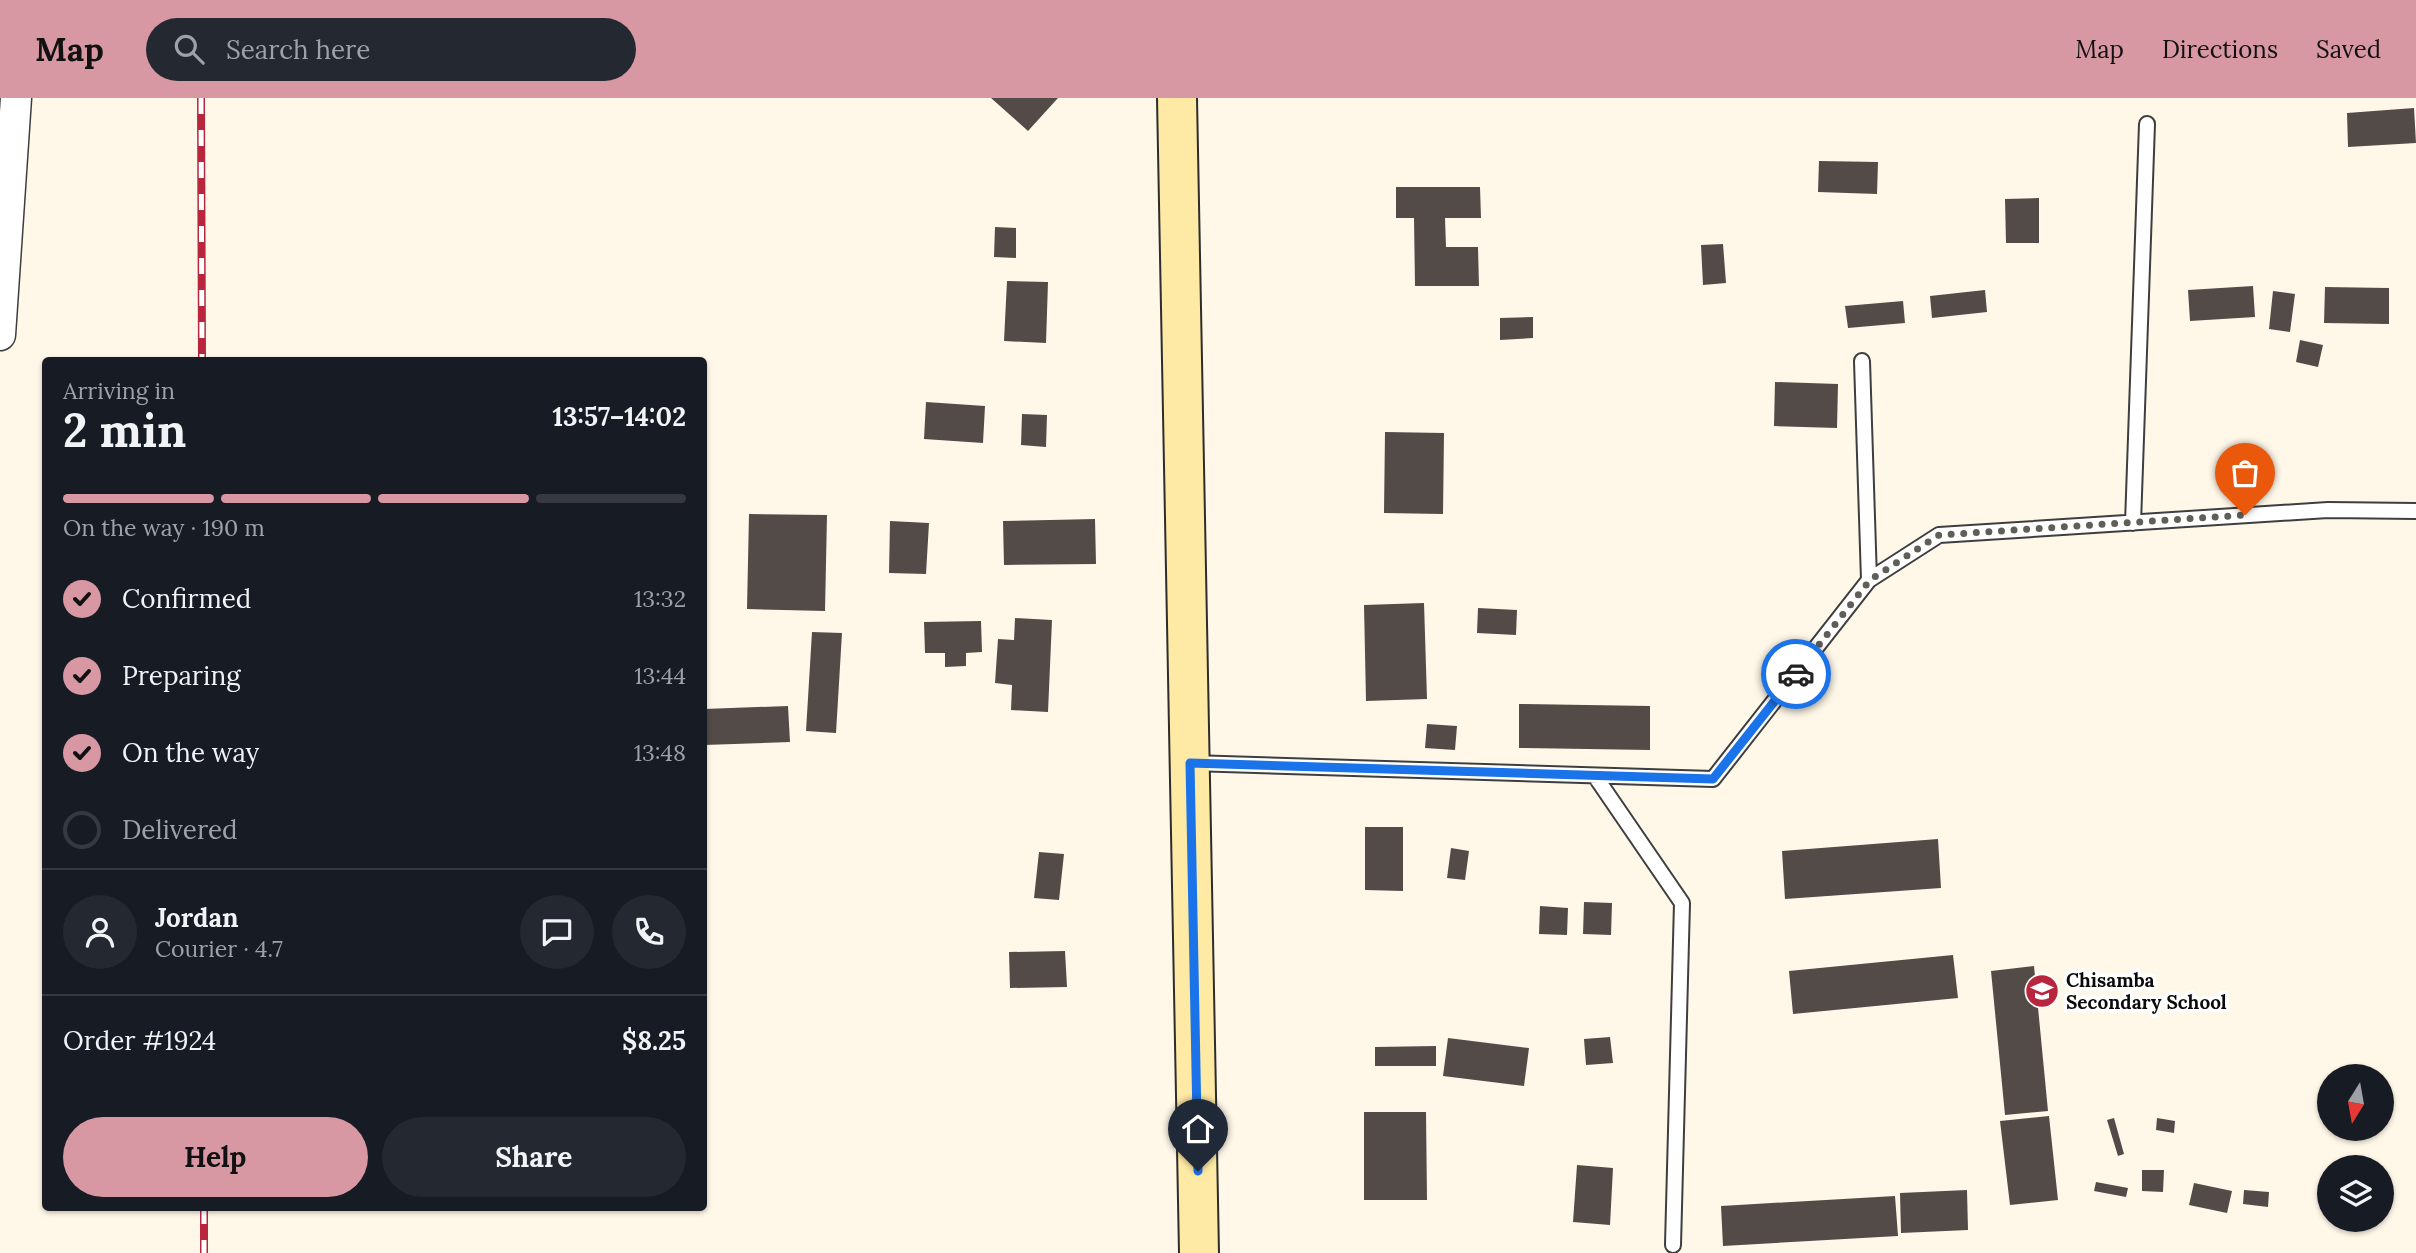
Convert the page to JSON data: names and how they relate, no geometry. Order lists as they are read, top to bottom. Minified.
{"places":{"school or university":["Chisamba Secondary School"]},"north":"bottom","page":{"header":"Map","search":"Search here","nav":["Map","Directions","Saved"],"heading":["2 min","Arriving in","13:57–14:02"],"panel":["Jordan","Courier · 4.7","Order #1924","$8.25"],"bar":"On the way · 190 m","list":[["Confirmed","13:32"],["Preparing","13:44"],["On the way","13:48"],"Delivered"],"buttons":["Help","Share"]}}
